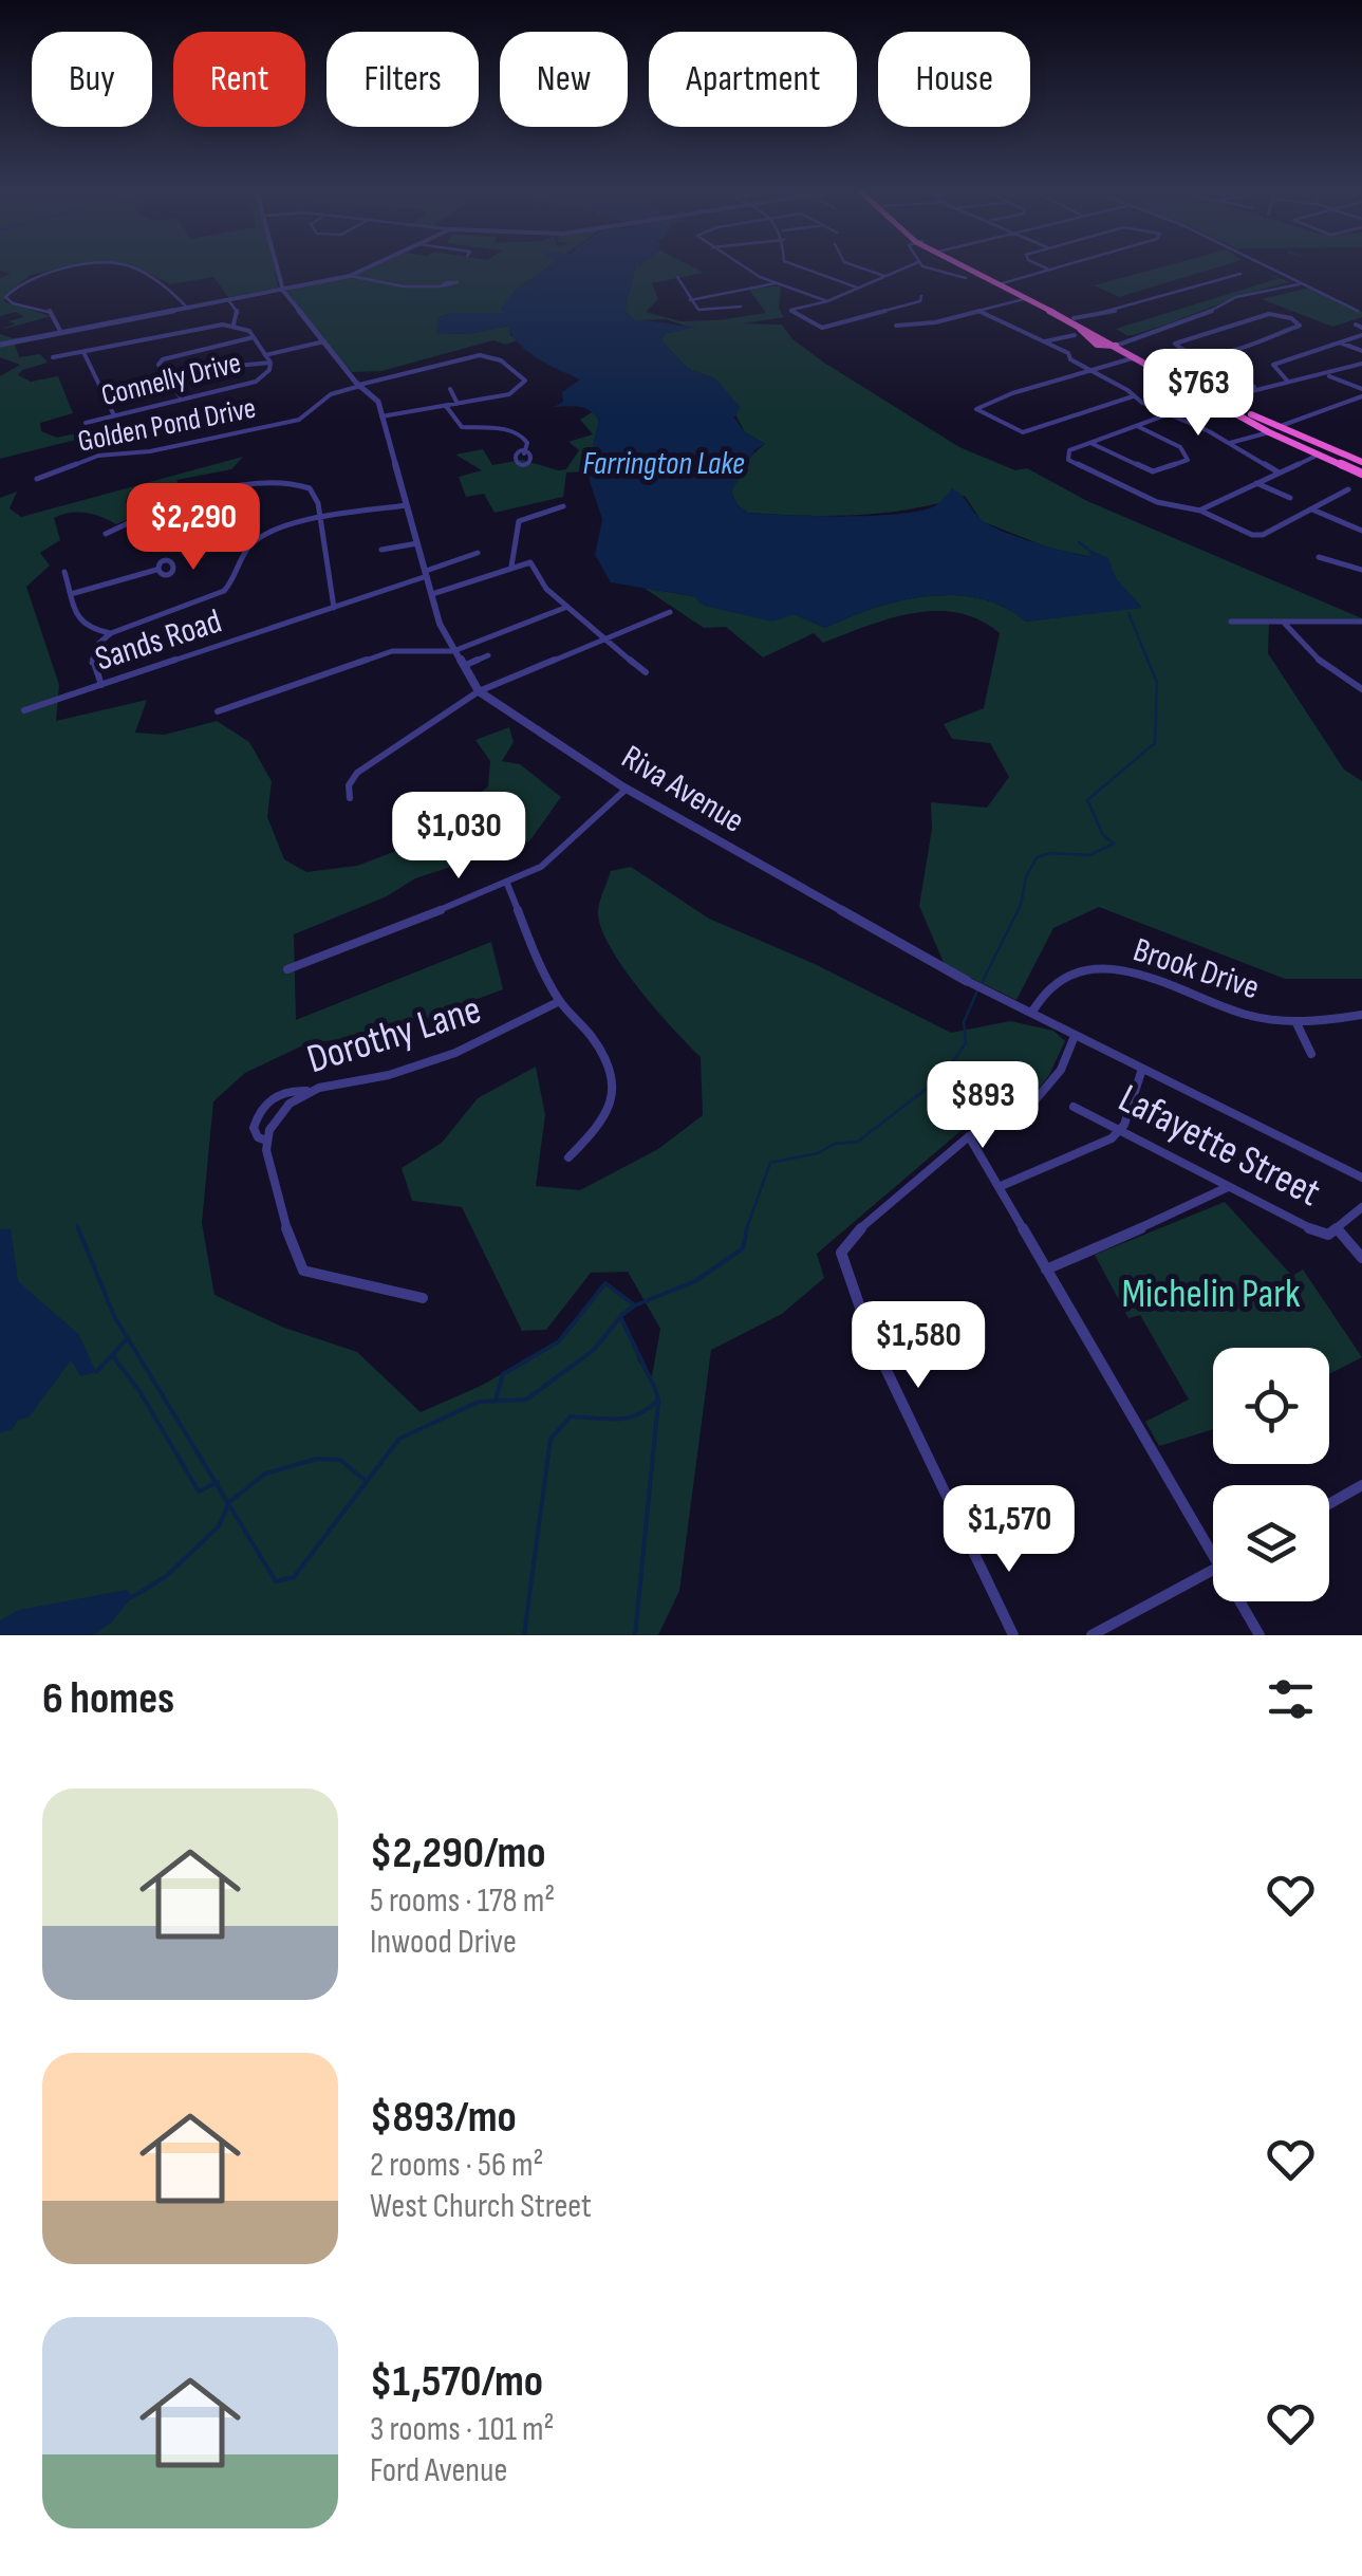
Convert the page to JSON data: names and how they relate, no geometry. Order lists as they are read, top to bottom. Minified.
{"streets":{"street":["Connelly Drive","Golden Pond Drive","Sands Road","Riva Avenue","Brook Drive","Dorothy Lane","Lafayette Street"]},"crossings":[["Golden Pond Drive","Riva Avenue"],["Sands Road","Riva Avenue"],["Riva Avenue","Brook Drive"]],"water":["Farrington Lake"],"parks":["Michelin Park"],"page":{"chip":["Buy","Rent","Filters","New","Apartment","House"],"price":["$763","$2,290","$1,030","$893","$1,580","$1,570"],"heading":"6 homes","list":[{"name":"$2,290/mo","note":"5 rooms · 178 m² · Inwood Drive"},{"name":"$893/mo","note":"2 rooms · 56 m² · West Church Street"},{"name":"$1,570/mo","note":"3 rooms · 101 m² · Ford Avenue"}]}}
